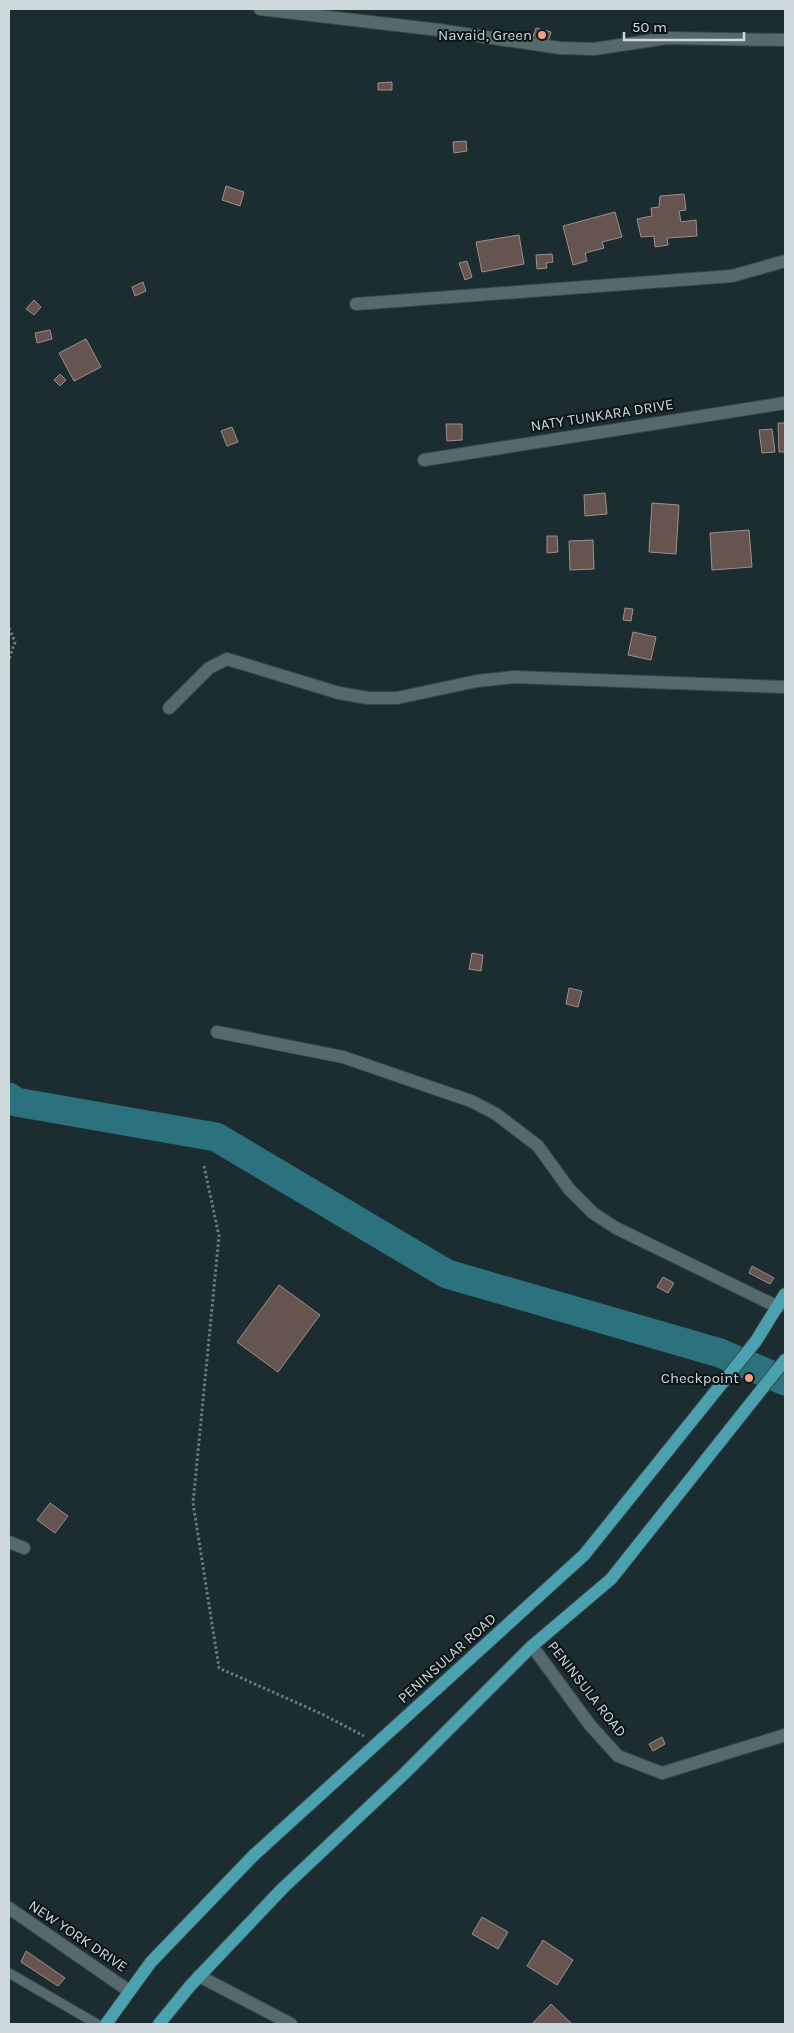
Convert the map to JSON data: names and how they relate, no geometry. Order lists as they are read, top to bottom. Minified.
{"streets":{"main road":["PENINSULAR ROAD"],"street":["NATY TUNKARA DRIVE","PENINSULA ROAD","NEW YORK DRIVE"]},"crossings":[["PENINSULAR ROAD","NEW YORK DRIVE"]],"places":["Navaid, Green","Checkpoint"],"scale_bar":"50 m"}
